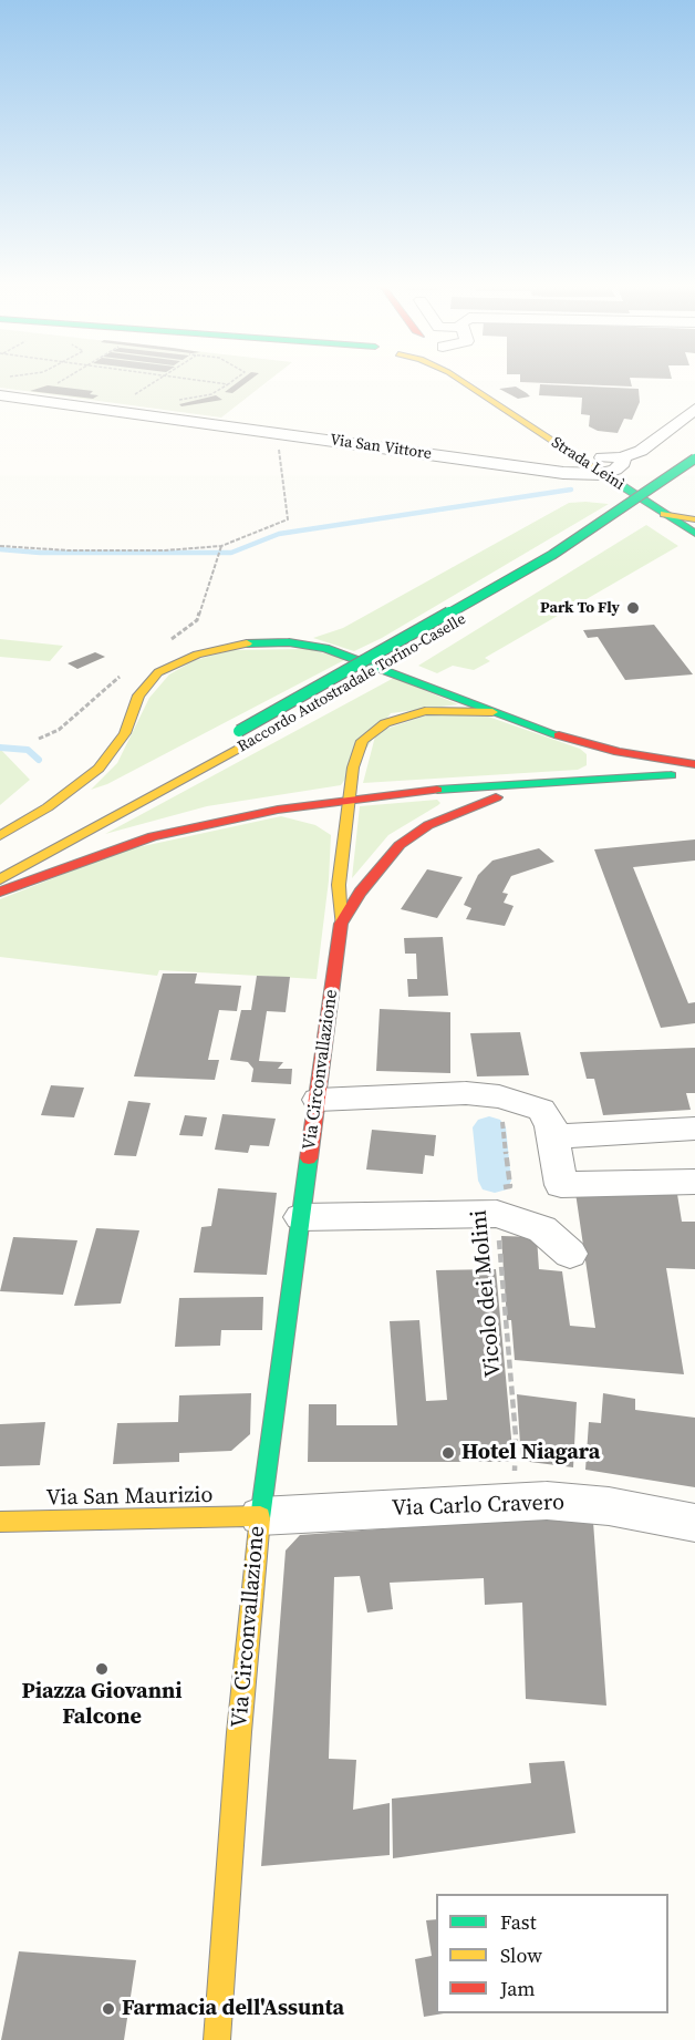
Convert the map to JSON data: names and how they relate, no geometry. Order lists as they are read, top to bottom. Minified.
{"streets":{"main road":["Strada Leinì","Raccordo Autostradale Torino-Caselle","Via Circonvallazione","Via San Maurizio"],"street":["Via San Vittore","Via Carlo Cravero"],"path":["Vicolo dei Molini"]},"crossings":[["Via San Vittore","Strada Leinì"],["Via Circonvallazione","Via San Maurizio"],["Via Circonvallazione","Via Carlo Cravero"],["Vicolo dei Molini","Via Carlo Cravero"],["Via San Maurizio","Via Carlo Cravero"]],"places":["Park To Fly","Hotel Niagara","Piazza Giovanni Falcone","Farmacia dell'Assunta"],"legend":["Fast","Slow","Jam"]}
